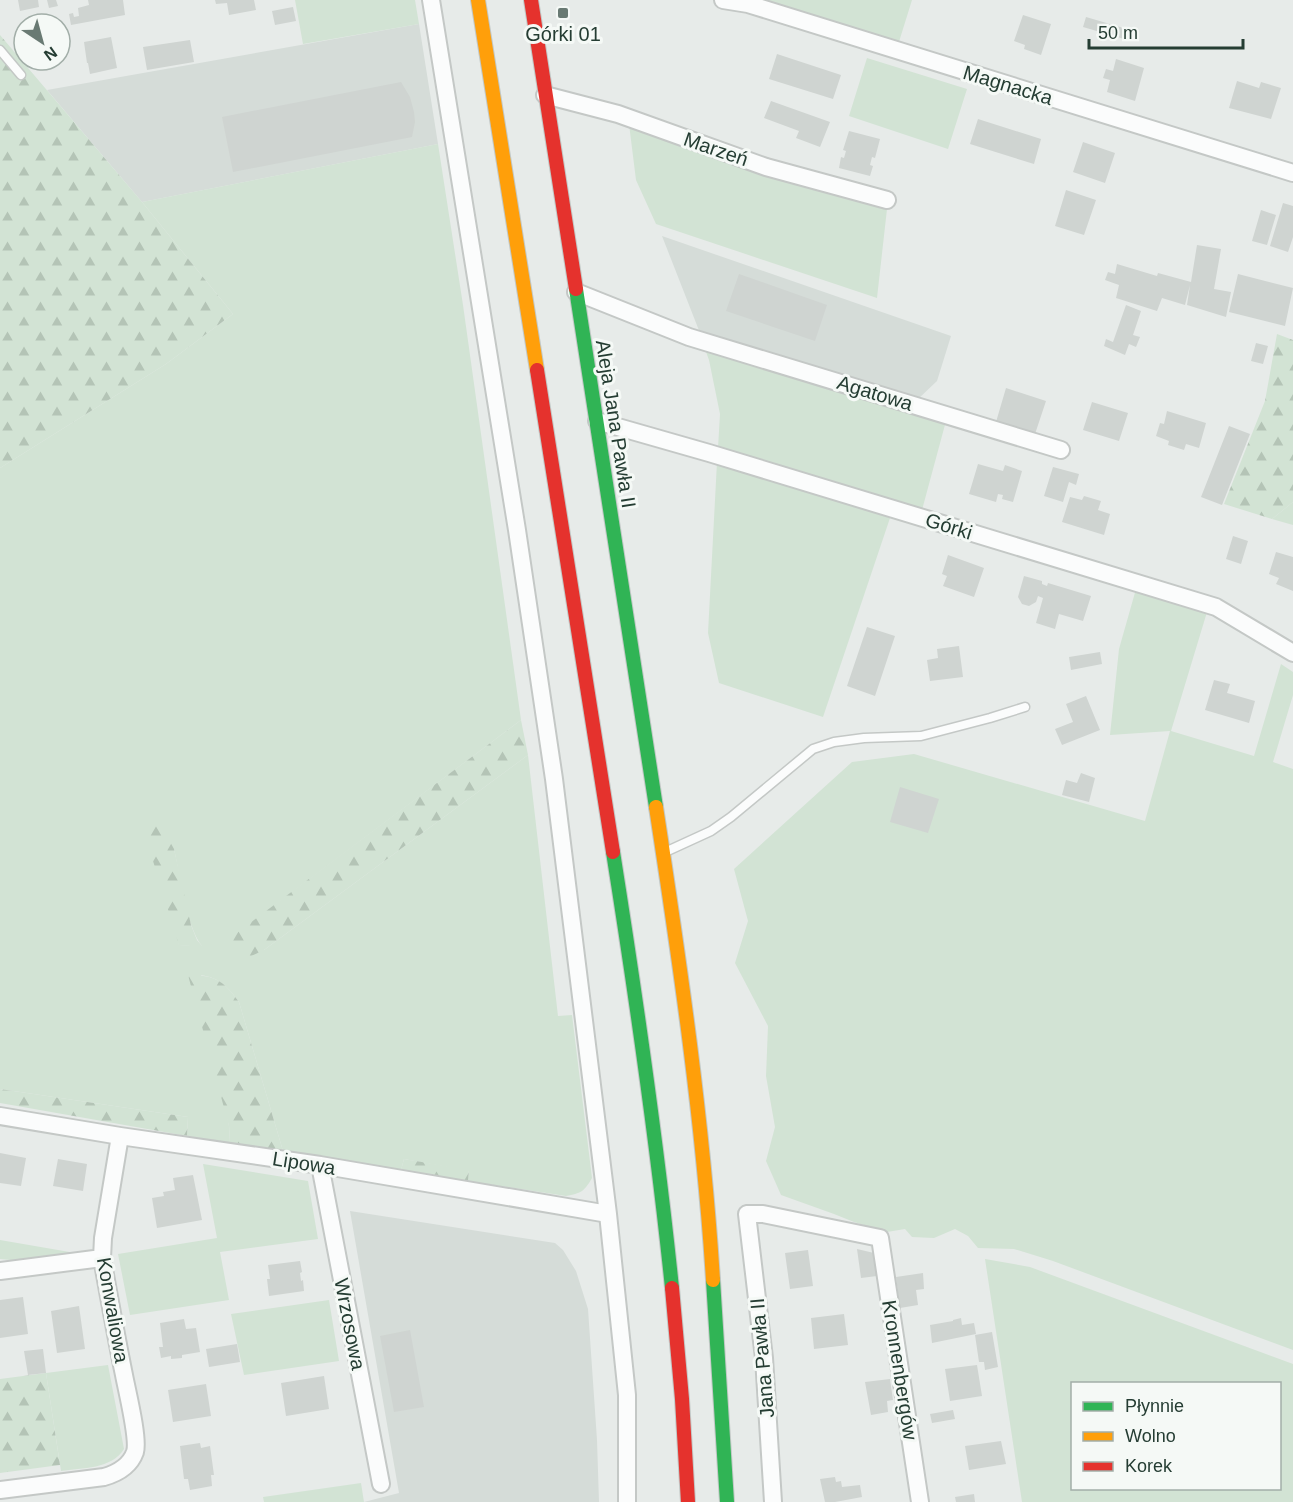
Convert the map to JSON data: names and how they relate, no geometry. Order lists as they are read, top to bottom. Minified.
{"streets":{"main road":["Aleja Jana Pawła II"],"street":["Magnacka","Marzeń","Agatowa","Górki","Lipowa","Konwaliowa","Wrzosowa","Jana Pawła II","Kronnenbergów"]},"crossings":[["Marzeń","Aleja Jana Pawła II"],["Agatowa","Aleja Jana Pawła II"],["Aleja Jana Pawła II","Górki"],["Lipowa","Konwaliowa"],["Lipowa","Wrzosowa"],["Jana Pawła II","Kronnenbergów"]],"places":{"transit":["Górki 01"]},"legend":["Płynnie","Wolno","Korek"],"scale_bar":"50 m","north":"bottom right"}
